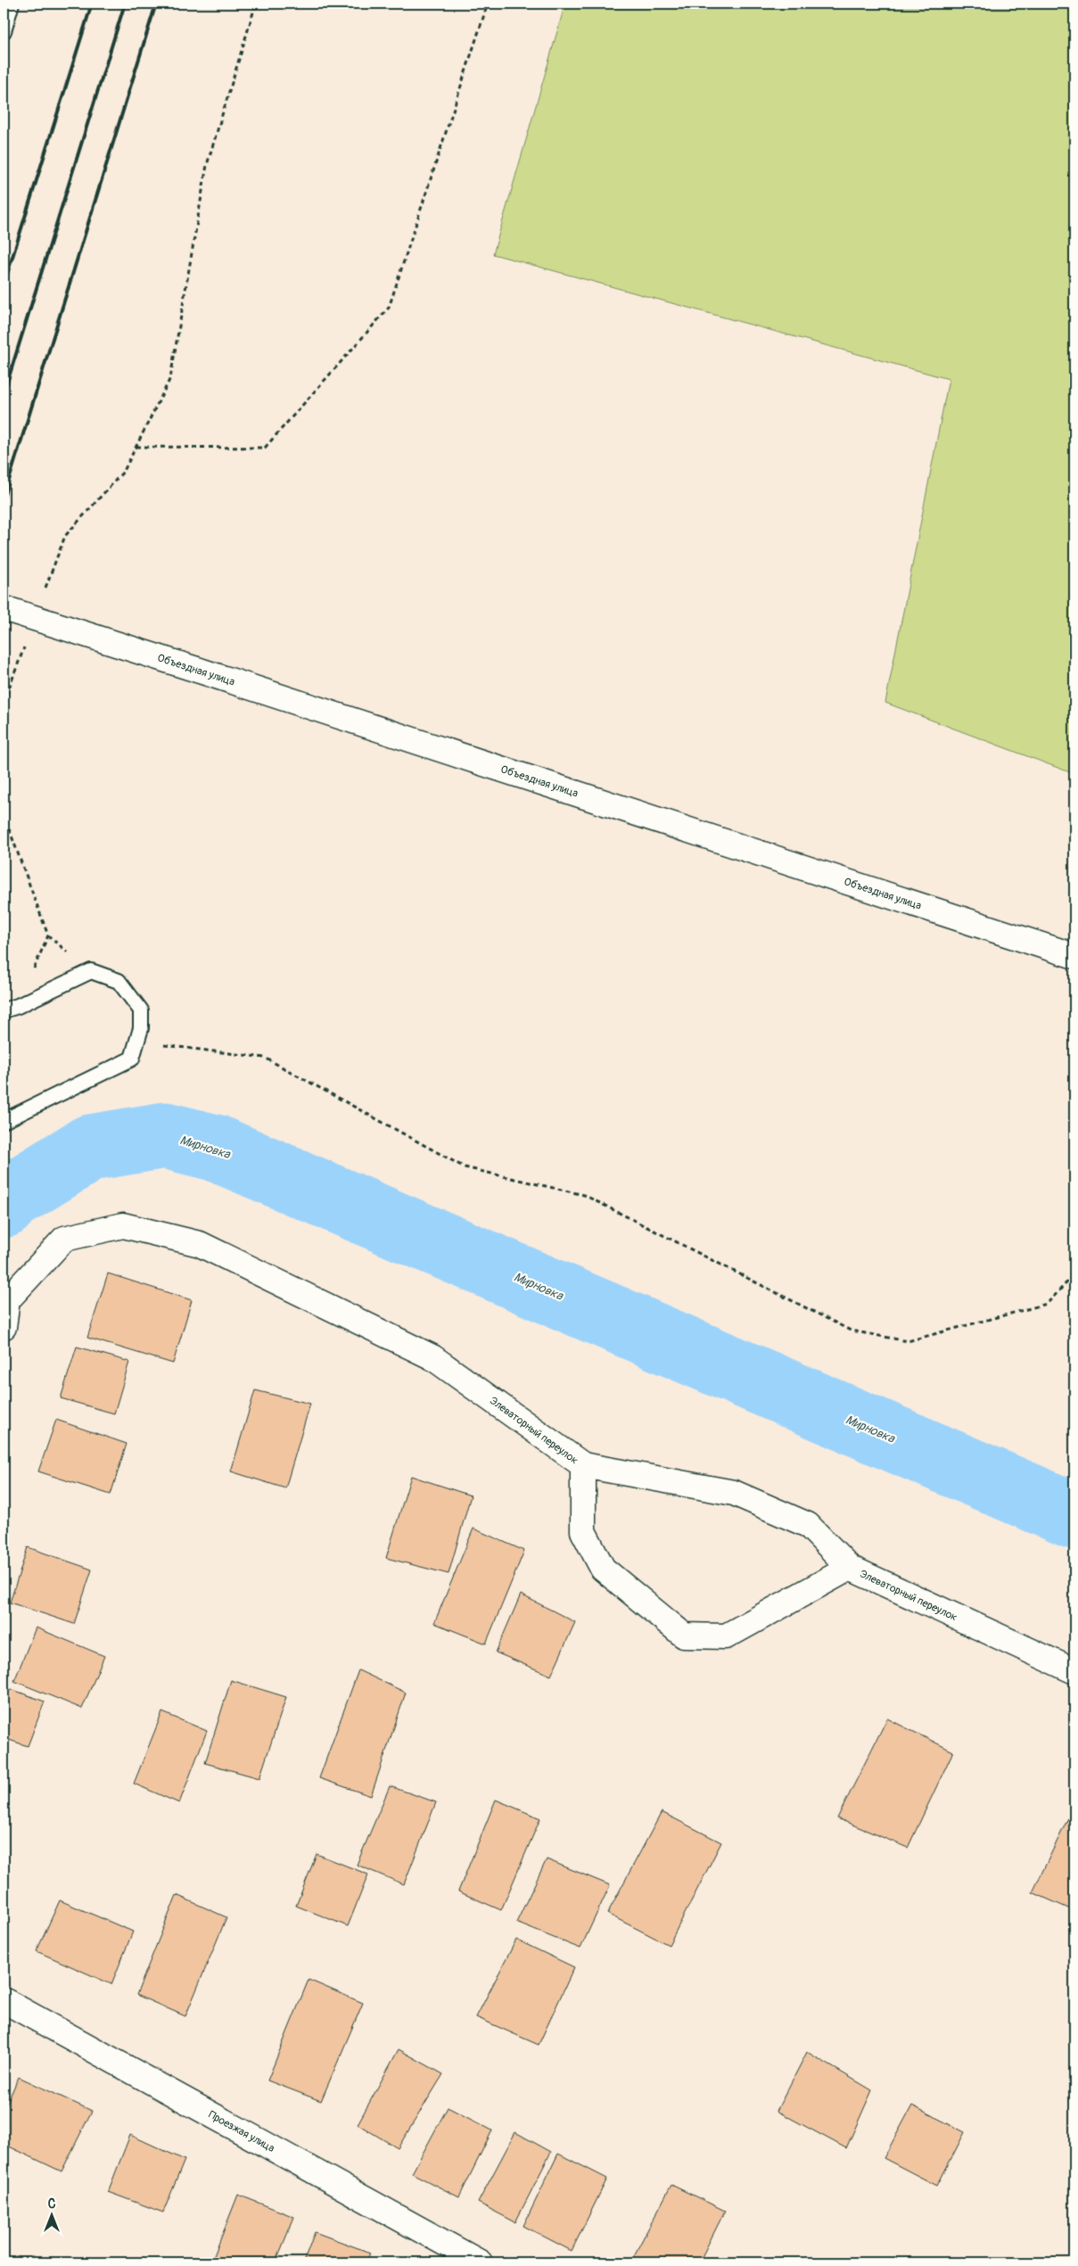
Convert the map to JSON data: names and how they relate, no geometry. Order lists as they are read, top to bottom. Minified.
{"streets":{"main road":["Объездная улица","Элеваторный переулок","Проезжая улица"]},"water":["Мирновка"],"north":"top"}
